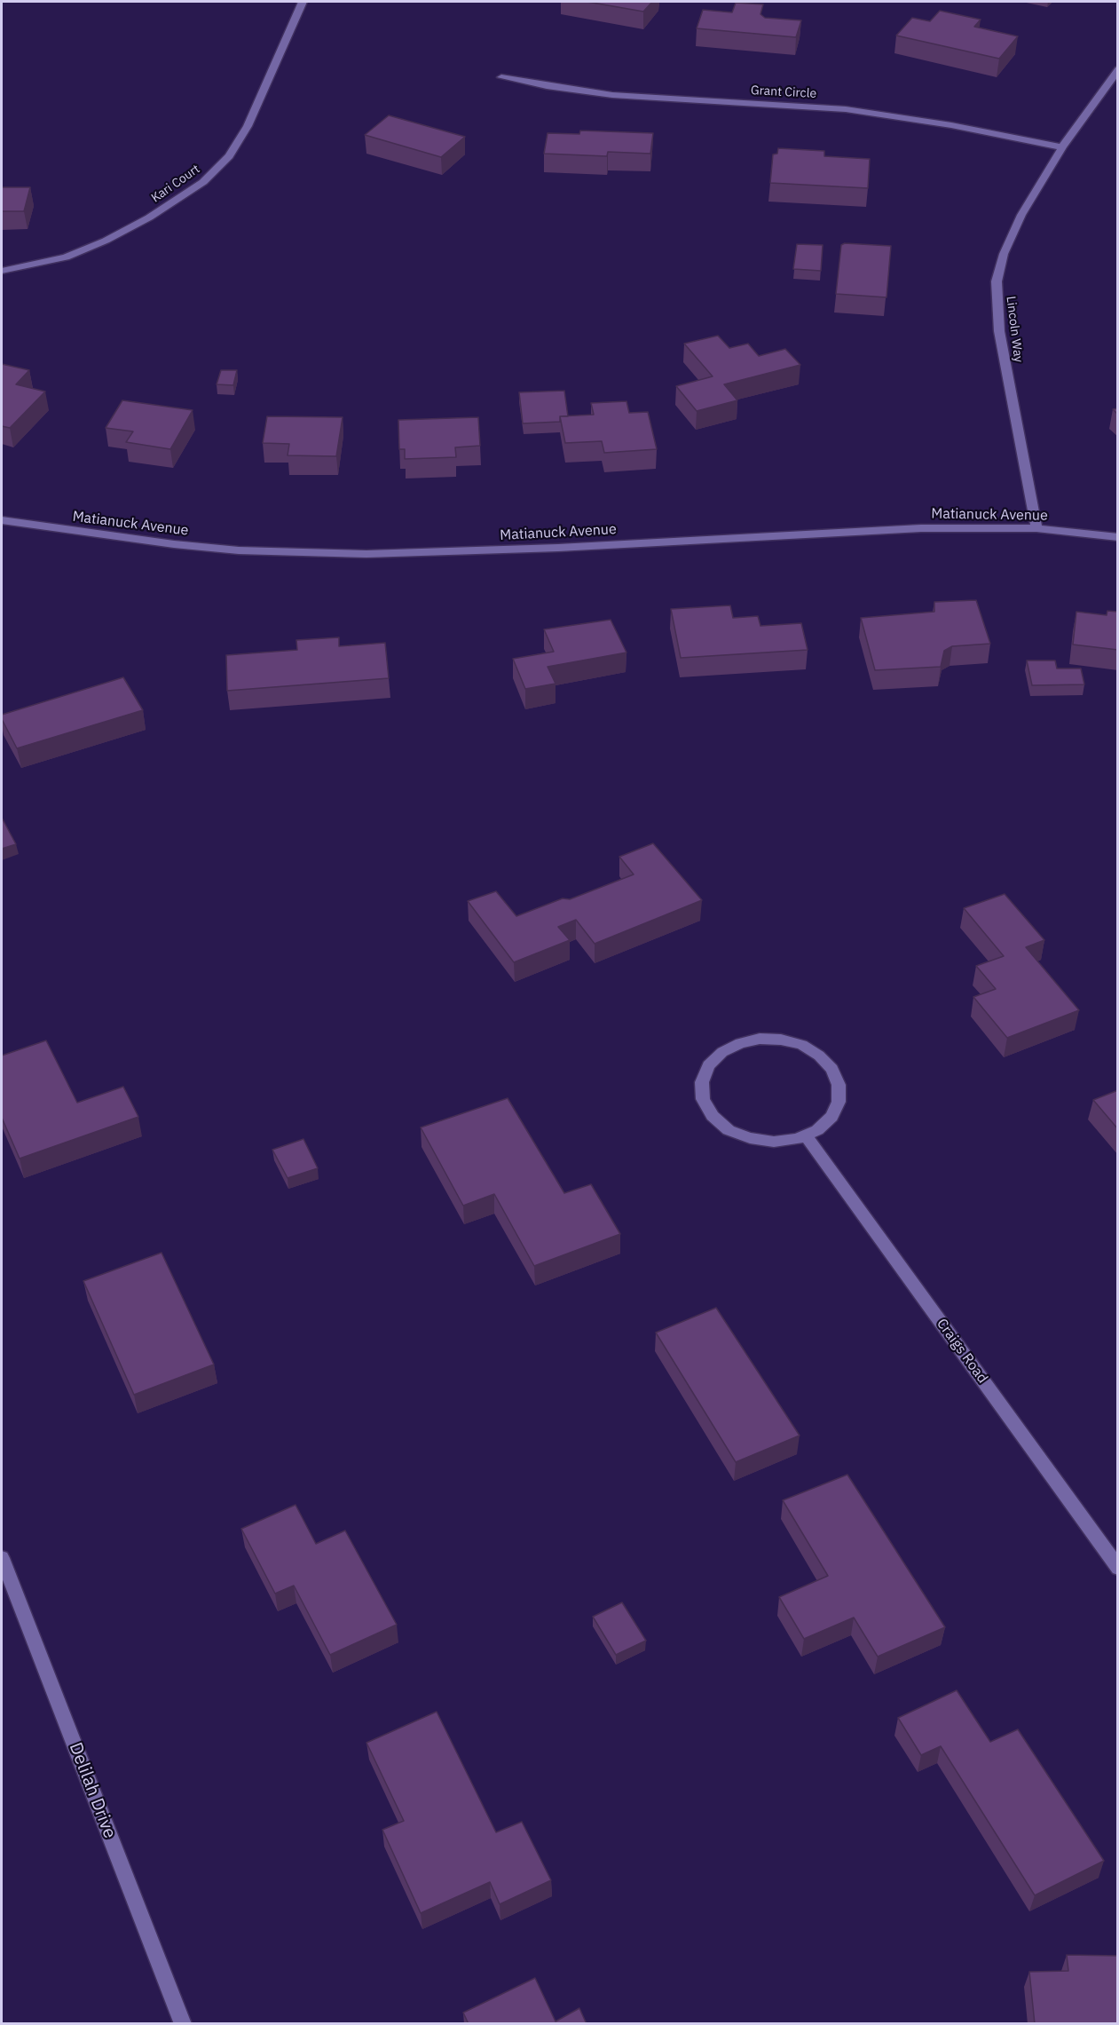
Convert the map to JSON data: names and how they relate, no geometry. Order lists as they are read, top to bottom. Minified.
{"streets":{"street":["Grant Circle","Kari Court","Lincoln Way","Matianuck Avenue","Craigs Road","Delilah Drive"]},"crossings":[["Grant Circle","Lincoln Way"],["Lincoln Way","Matianuck Avenue"]]}
